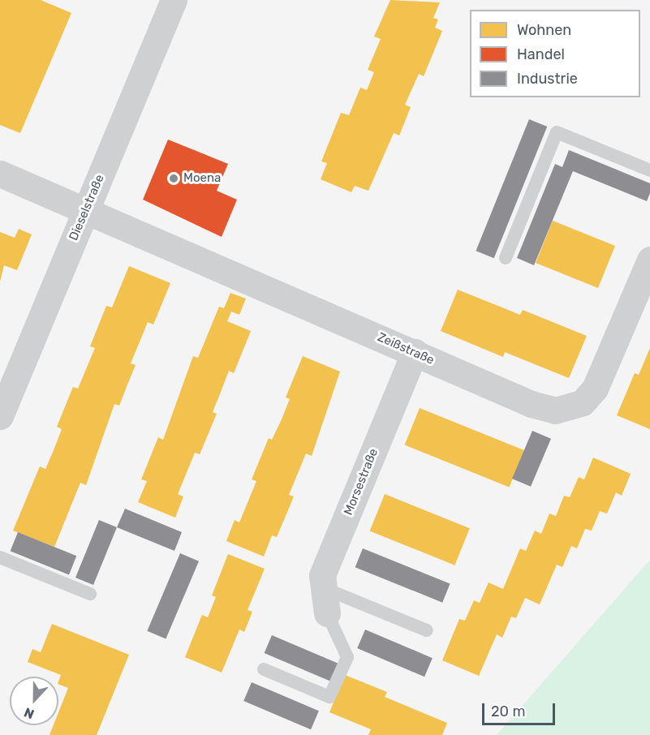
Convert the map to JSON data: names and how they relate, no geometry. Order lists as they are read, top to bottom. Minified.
{"streets":{"street":["Dieselstraße","Zeißstraße","Morsestraße"]},"crossings":[["Dieselstraße","Zeißstraße"],["Zeißstraße","Morsestraße"]],"places":["Moena"],"legend":["Wohnen","Handel","Industrie"],"scale_bar":"20 m","north":"bottom"}
